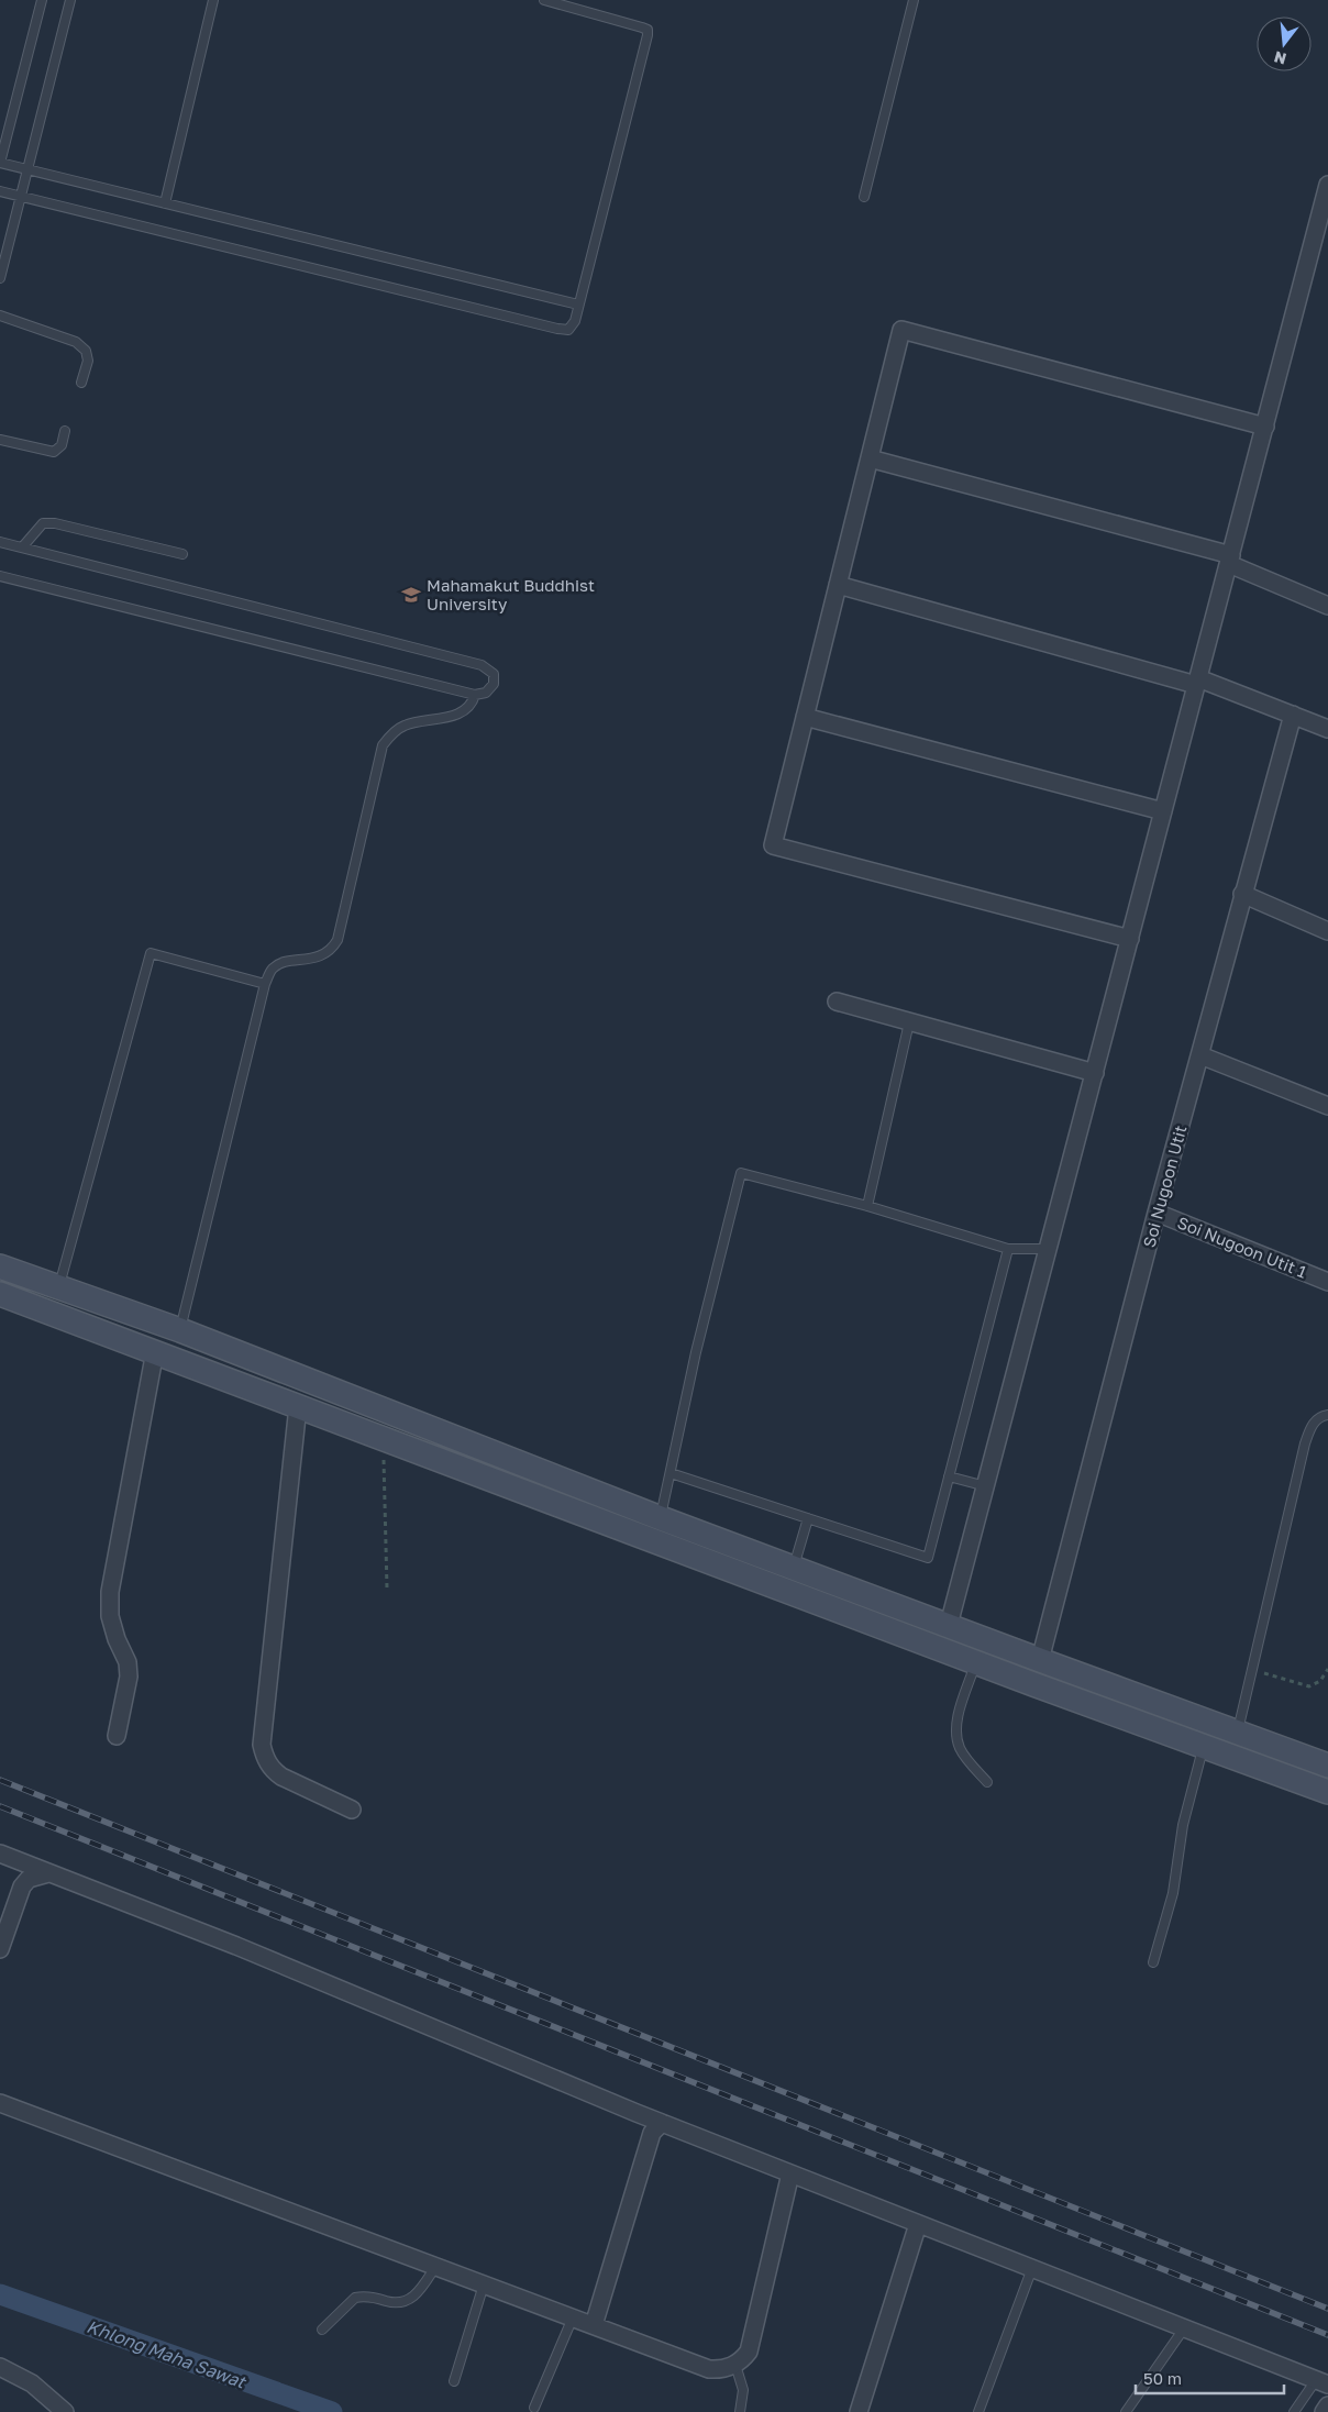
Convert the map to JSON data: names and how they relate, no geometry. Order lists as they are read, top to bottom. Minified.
{"streets":{"street":["Soi Nugoon Utit","Soi Nugoon Utit 1"]},"crossings":[["Soi Nugoon Utit","Soi Nugoon Utit 1"]],"water":["Khlong Maha Sawat"],"places":{"school or university":["Mahamakut Buddhist University"]},"scale_bar":"50 m","north":"bottom"}
